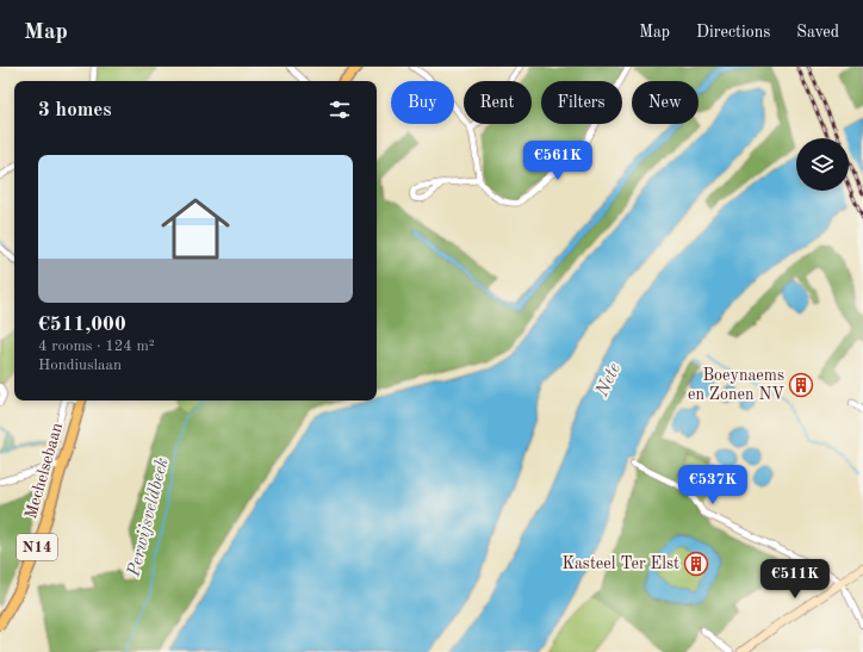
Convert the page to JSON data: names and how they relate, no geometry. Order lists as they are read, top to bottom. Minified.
{"streets":{"main road":["Mechelsebaan","N14"]},"water":["Nete","Perwijsveldbeek"],"places":{"building":["Boeynaems en Zonen NV","Kasteel Ter Elst"]},"page":{"header":"Map","nav":["Map","Directions","Saved"],"chip":["Buy","Rent","Filters","New"],"heading":"3 homes","list":[{"name":"€511,000","note":"4 rooms · 124 m² · Hondiuslaan"}],"price":["€561K","€537K","€511K"]}}
